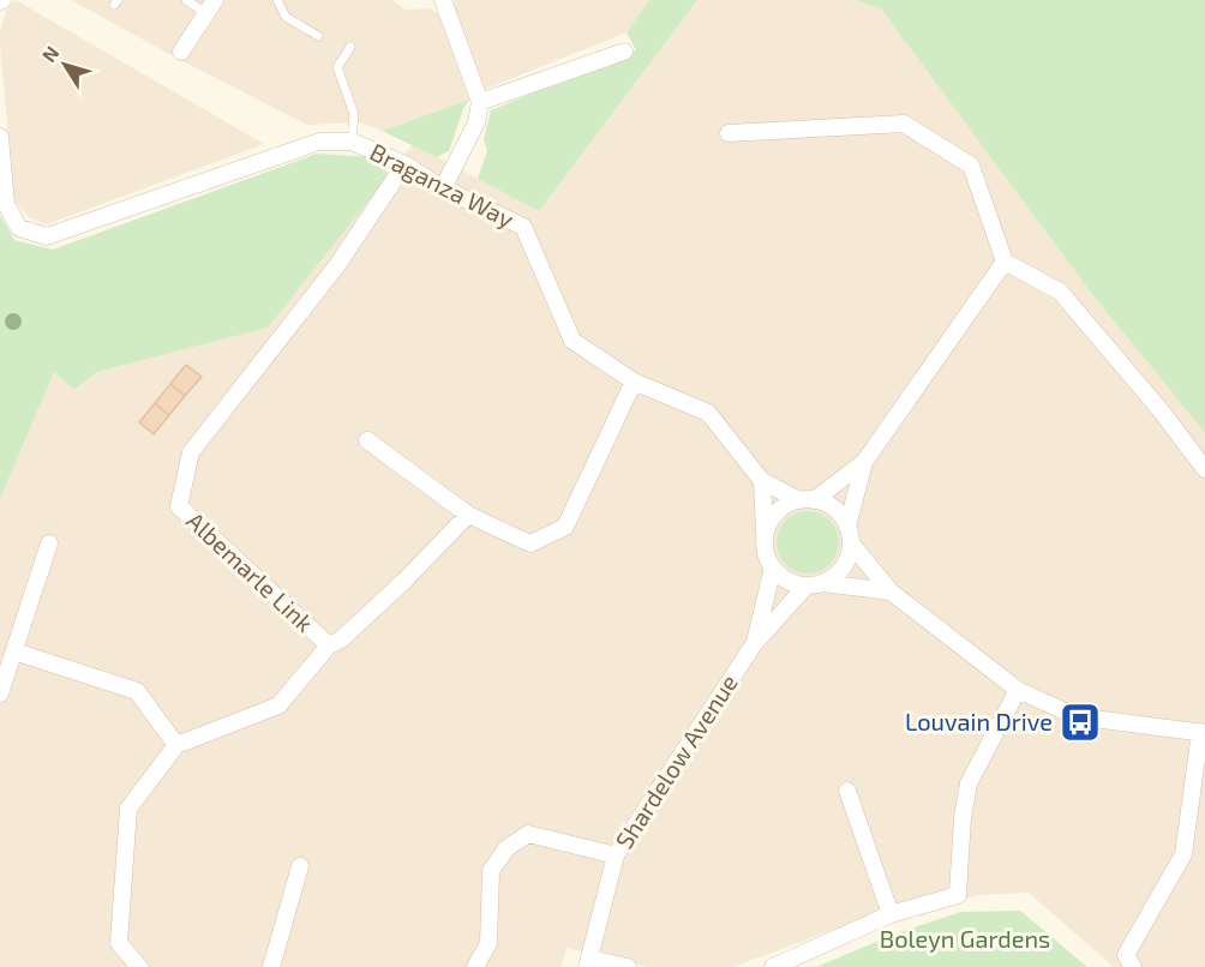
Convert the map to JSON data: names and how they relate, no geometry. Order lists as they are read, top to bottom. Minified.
{"streets":{"street":["Braganza Way","Albemarle Link","Shardelow Avenue"]},"crossings":[["Braganza Way","Albemarle Link"],["Braganza Way","Shardelow Avenue"]],"parks":["Boleyn Gardens"],"places":{"bus stop":["Louvain Drive"]},"north":"top left"}
